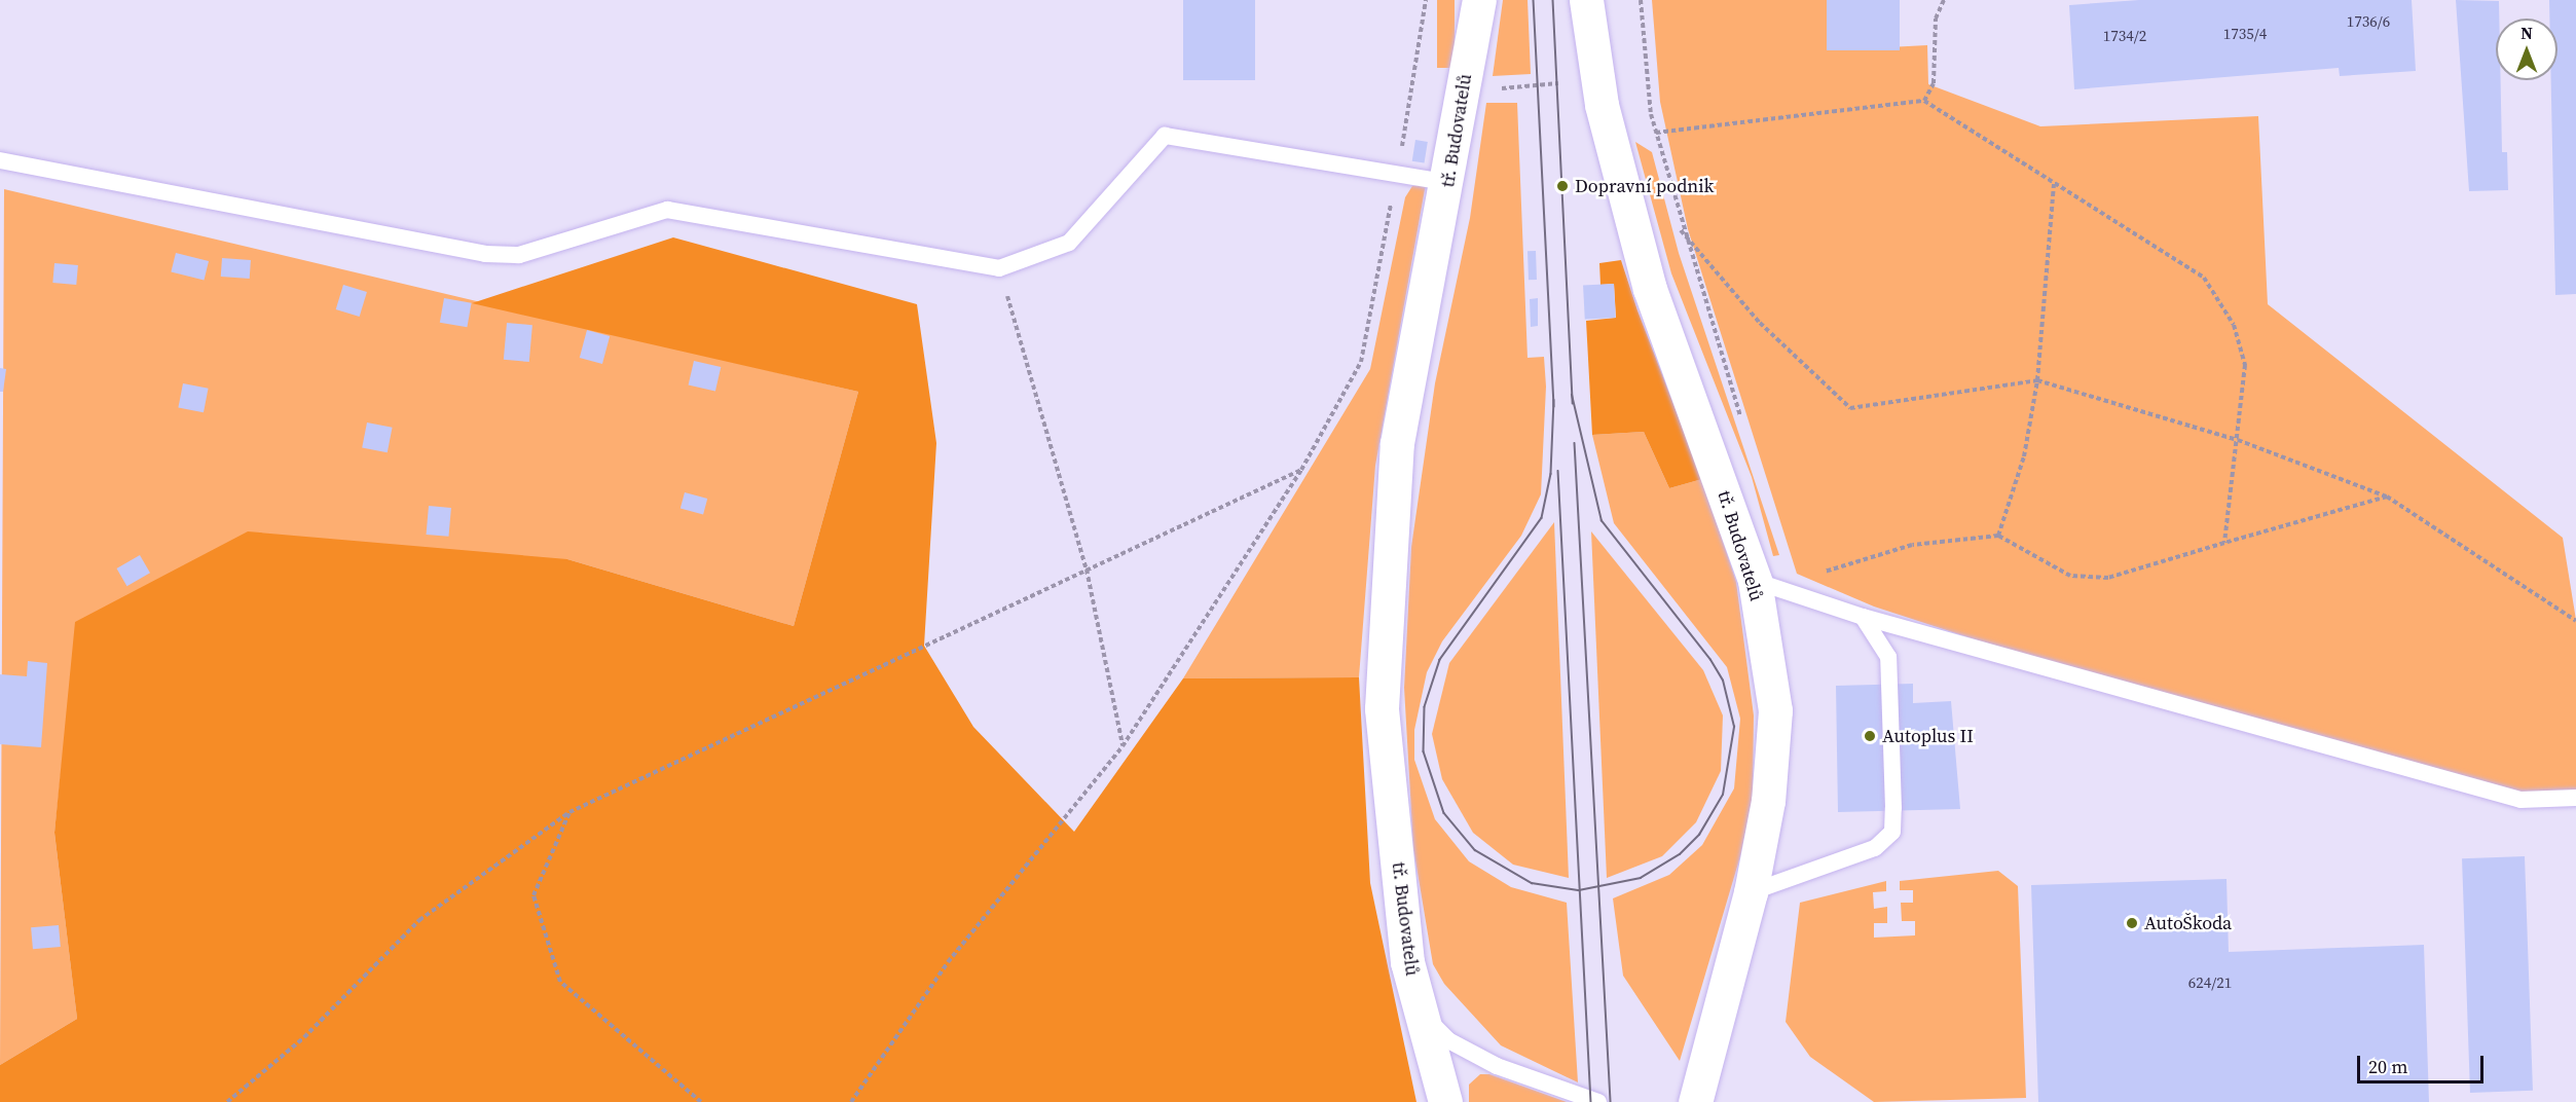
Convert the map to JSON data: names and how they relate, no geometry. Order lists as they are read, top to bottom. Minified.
{"streets":{"street":["tř. Budovatelů"]},"places":["Dopravní podnik","Autoplus II","AutoŠkoda"],"house_numbers":["1736/6","1735/4","1734/2","624/21"],"scale_bar":"20 m","north":"top"}
